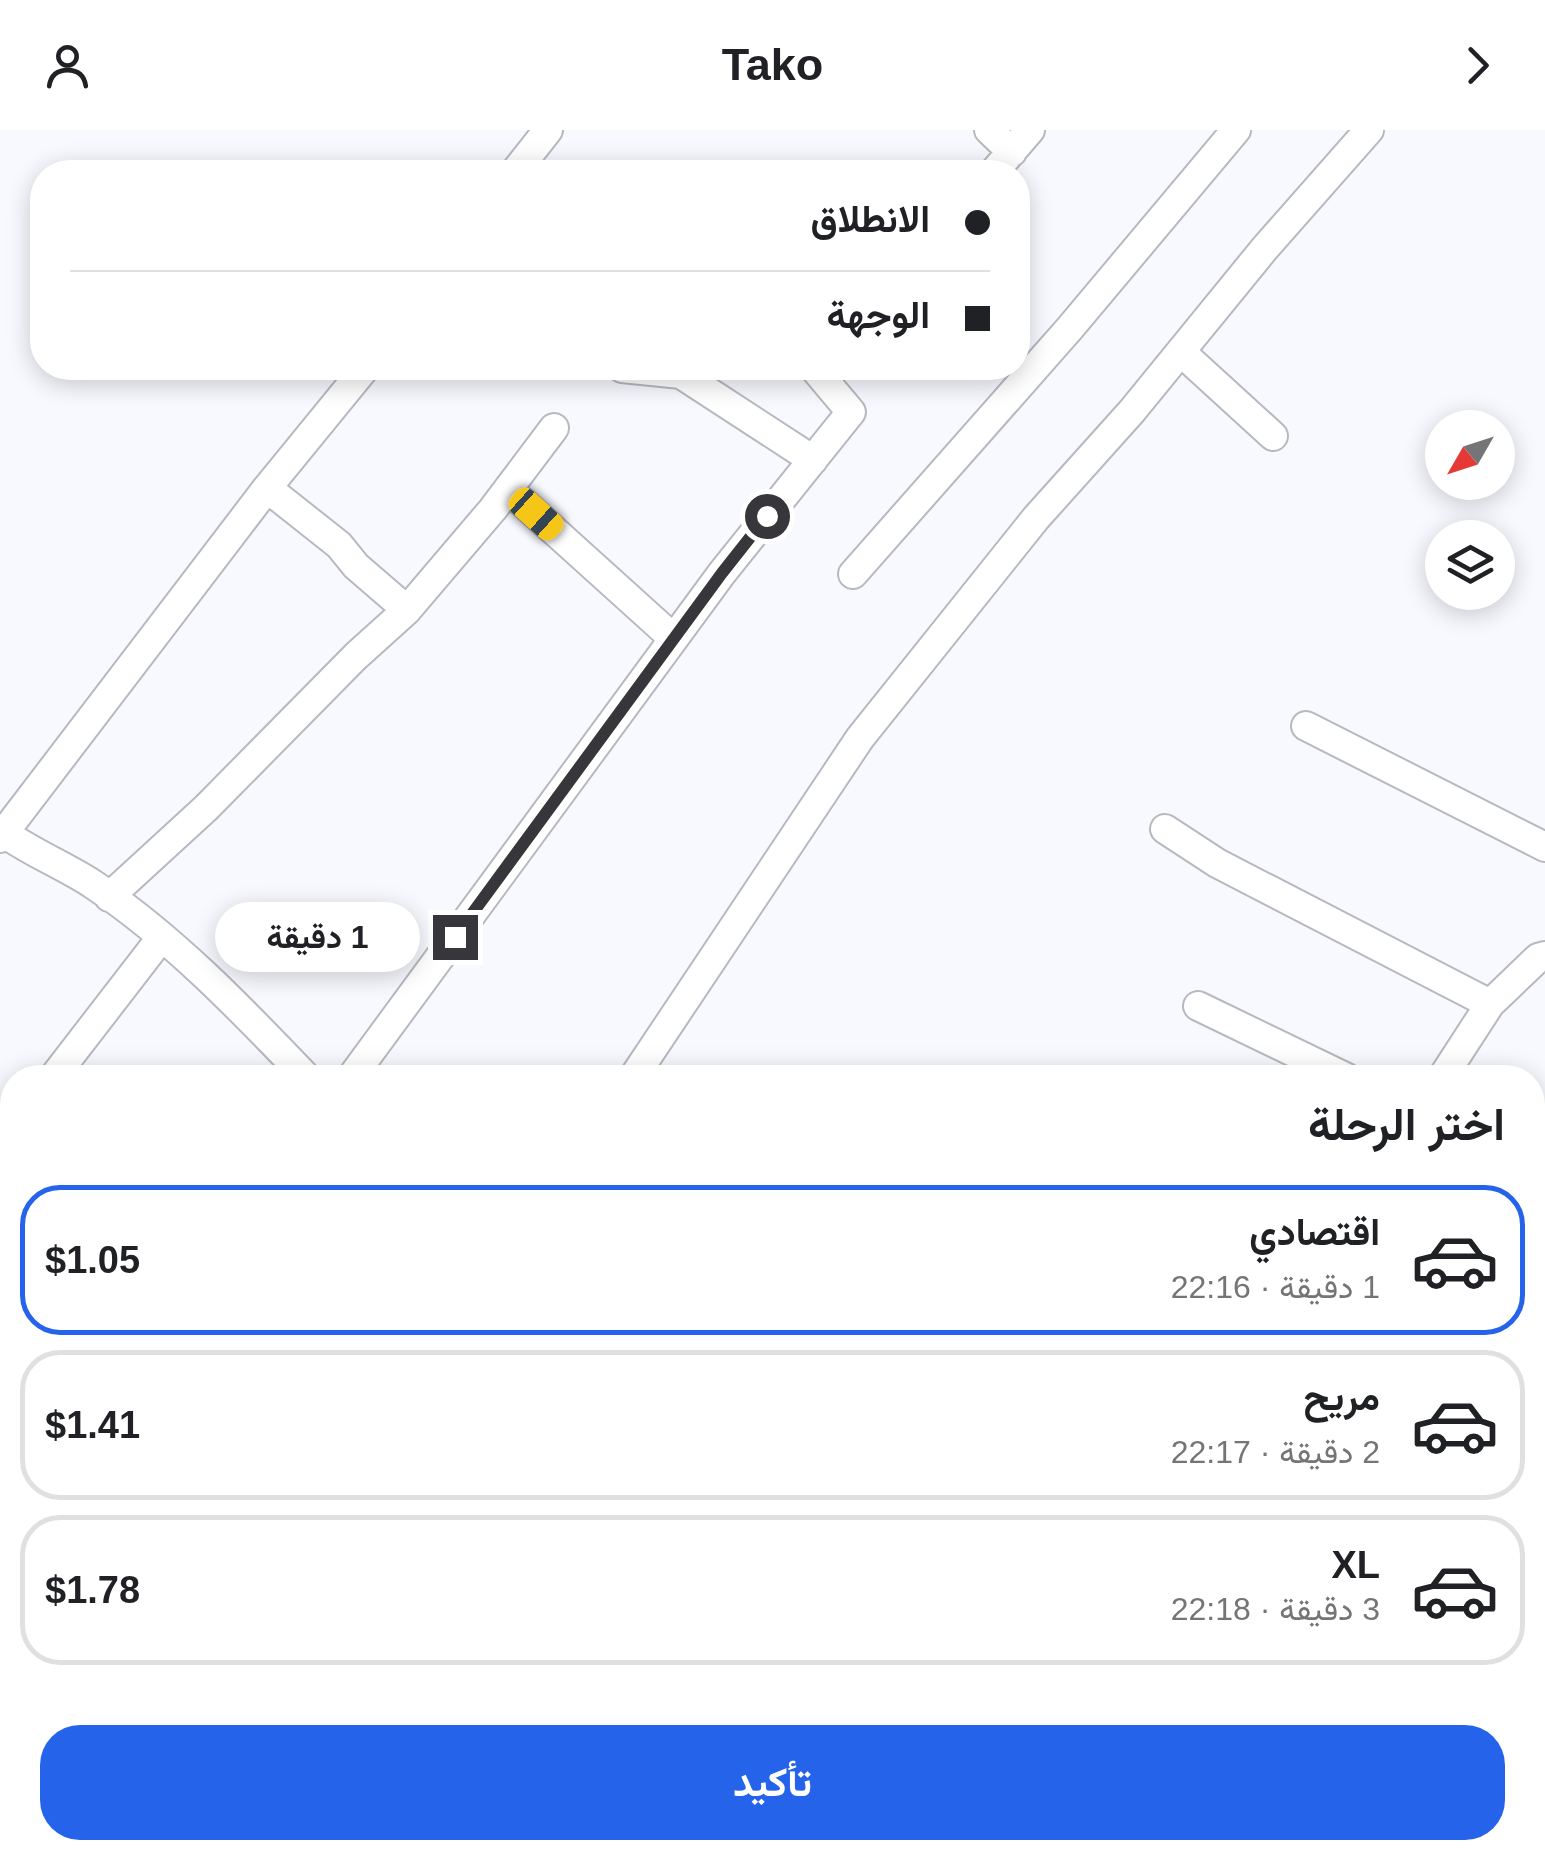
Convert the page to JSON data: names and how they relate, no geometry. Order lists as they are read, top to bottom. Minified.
{"north":"bottom left","page":{"header":"Tako","banner":["الانطلاق","الوجهة"],"bubble":"1 دقيقة","heading":"اختر الرحلة","list":[{"name":"اقتصادي","note":"1 دقيقة · 22:16","value":"$1.05"},{"name":"مريح","note":"2 دقيقة · 22:17","value":"$1.41"},{"name":"XL","note":"3 دقيقة · 22:18","value":"$1.78"}],"buttons":"تأكيد"}}
